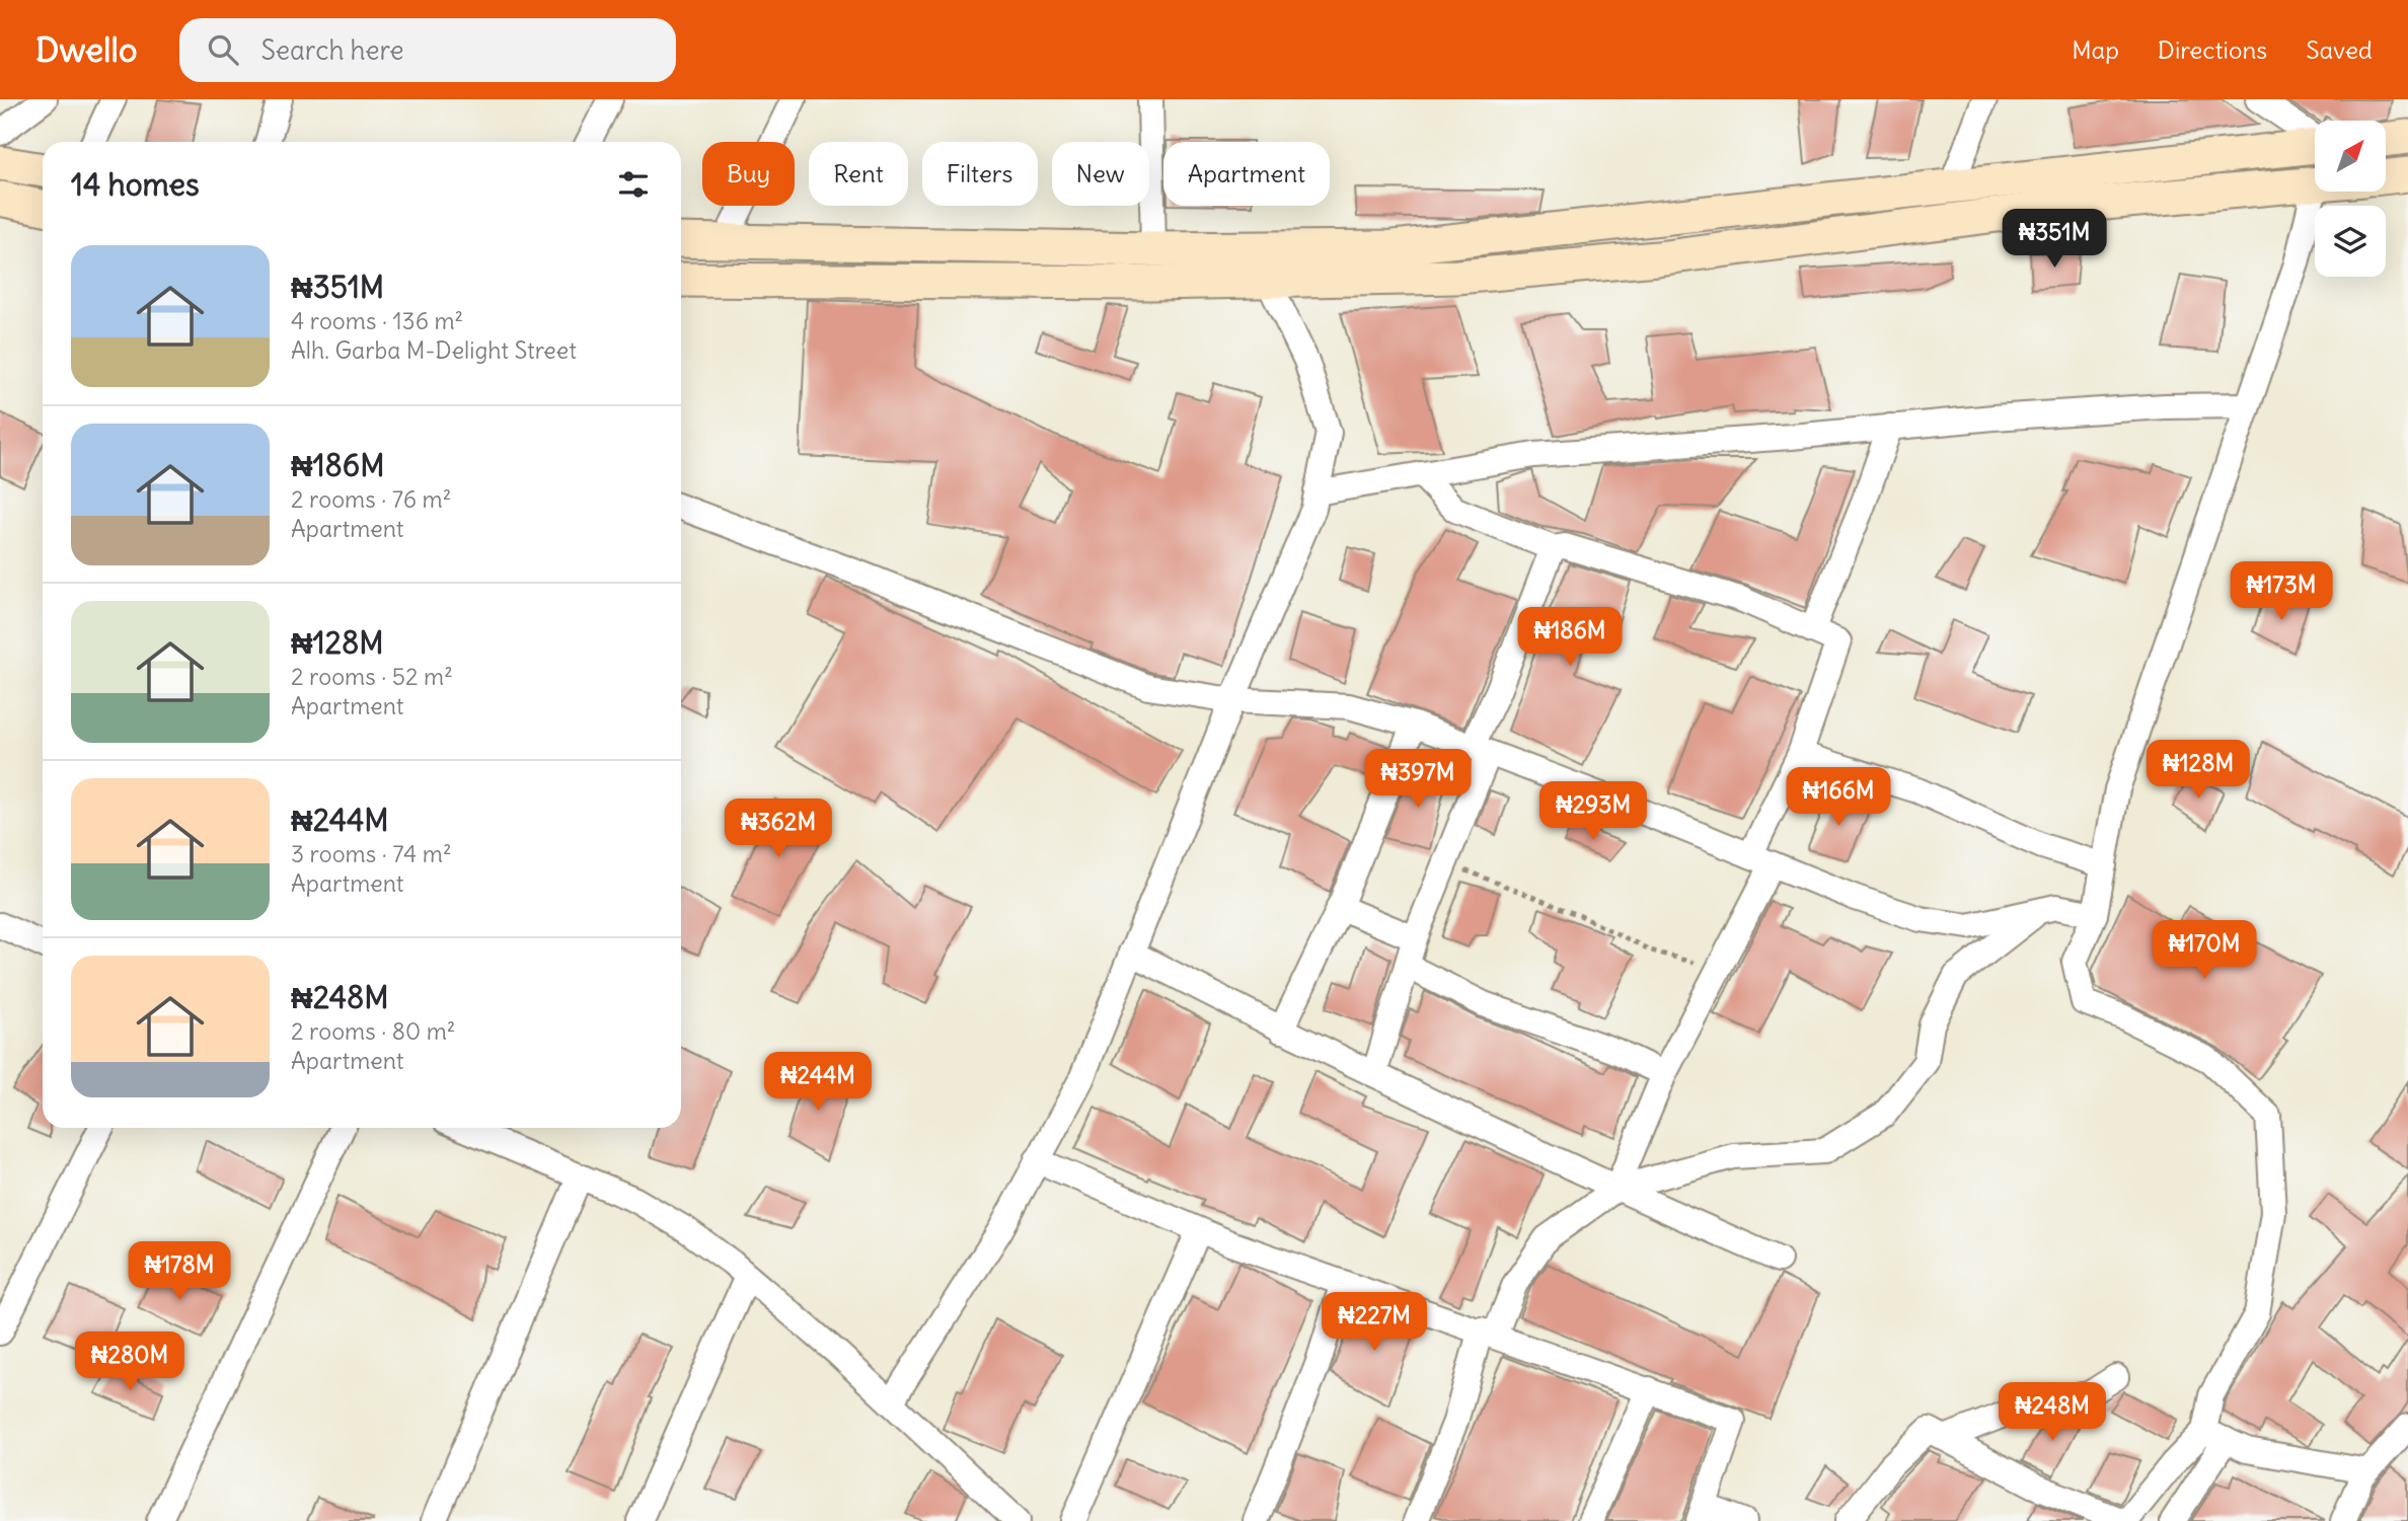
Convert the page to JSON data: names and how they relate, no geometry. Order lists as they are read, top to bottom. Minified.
{"north":"top right","page":{"header":"Dwello","search":"Search here","nav":["Map","Directions","Saved"],"chip":["Buy","Rent","Filters","New","Apartment"],"heading":"14 homes","price":["₦351M","₦173M","₦186M","₦128M","₦397M","₦166M","₦293M","₦362M","₦170M","₦244M","₦178M","₦227M","₦280M","₦248M"],"list":[{"name":"₦351M","note":"4 rooms · 136 m² · Alh. Garba M-Delight Street"},{"name":"₦186M","note":"2 rooms · 76 m² · Apartment"},{"name":"₦128M","note":"2 rooms · 52 m² · Apartment"},{"name":"₦244M","note":"3 rooms · 74 m² · Apartment"},{"name":"₦248M","note":"2 rooms · 80 m² · Apartment"}]}}
